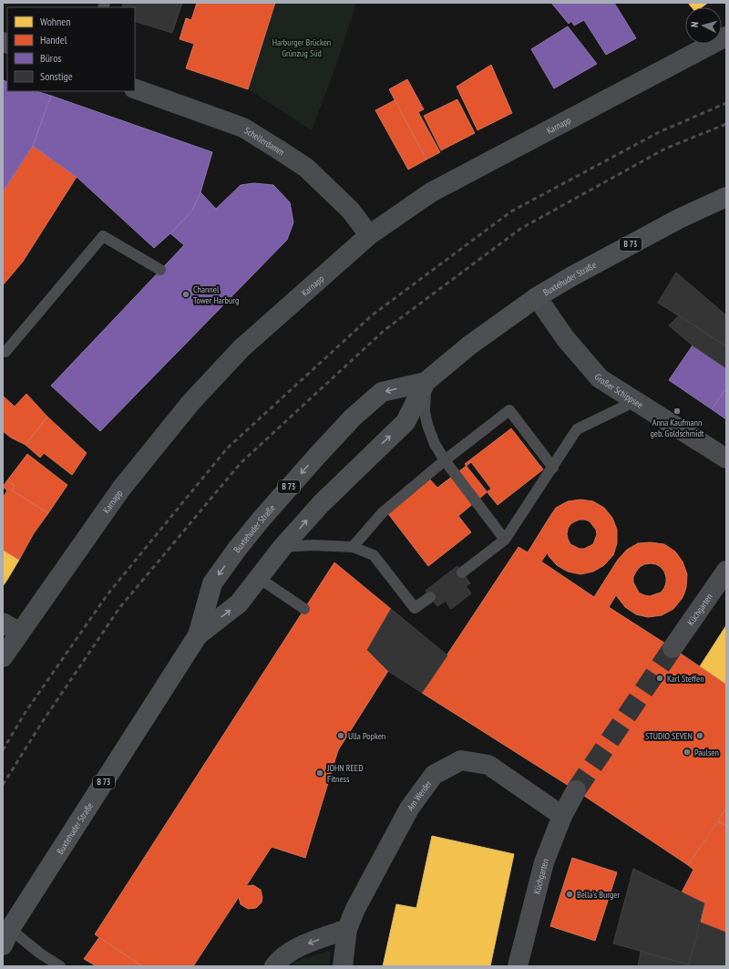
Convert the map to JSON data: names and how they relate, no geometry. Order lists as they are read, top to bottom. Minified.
{"streets":{"main road":["B 73","Buxtehuder Straße"],"street":["Karnapp","Schellerdamm","Großer Schippsee","Küchgarten","Am Werder"]},"crossings":[["Karnapp","Schellerdamm"],["Buxtehuder Straße","Großer Schippsee"],["Küchgarten","Am Werder"]],"parks":["Harburger Brücken Grünzug Süd"],"places":["Channel Tower Harburg","Anna Kaufmann geb. Goldschmidt","Karl Steffen","Ulla Popken","STUDIO SEVEN","Paulsen","JOHN REED Fitness","Bella's Burger"],"legend":["Wohnen","Handel","Büros","Sonstige"],"north":"left"}
